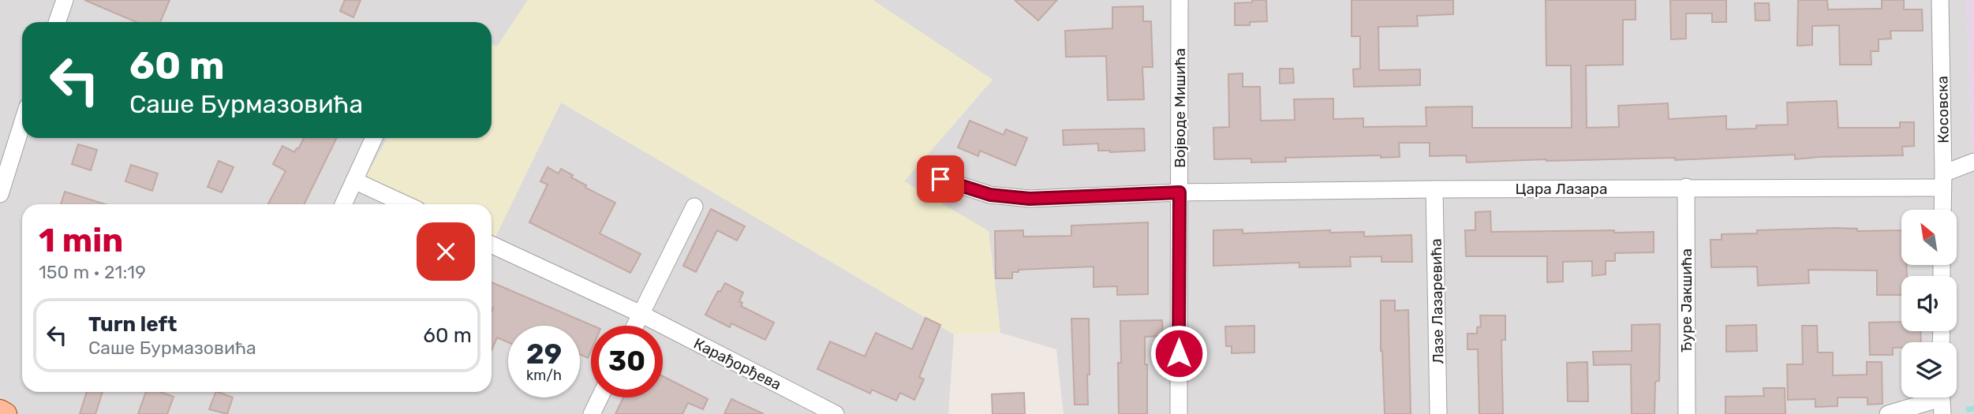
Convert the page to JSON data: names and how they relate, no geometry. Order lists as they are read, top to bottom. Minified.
{"streets":{"street":["Војводе Мишића","Косовска","Цара Лазара","Ђуре Јакшића","Лазе Лазаревића","Карађорђева"]},"crossings":[["Војводе Мишића","Цара Лазара"],["Косовска","Цара Лазара"],["Цара Лазара","Ђуре Јакшића"],["Цара Лазара","Лазе Лазаревића"]],"north":"top left","page":{"turn":["60 m","Саше Бурмазовића"],"heading":["1 min","150 m · 21:19"],"list":[{"name":"Turn left","note":"Саше Бурмазовића","value":"60 m"}],"speed":"29 km/h","limit":"30"}}
